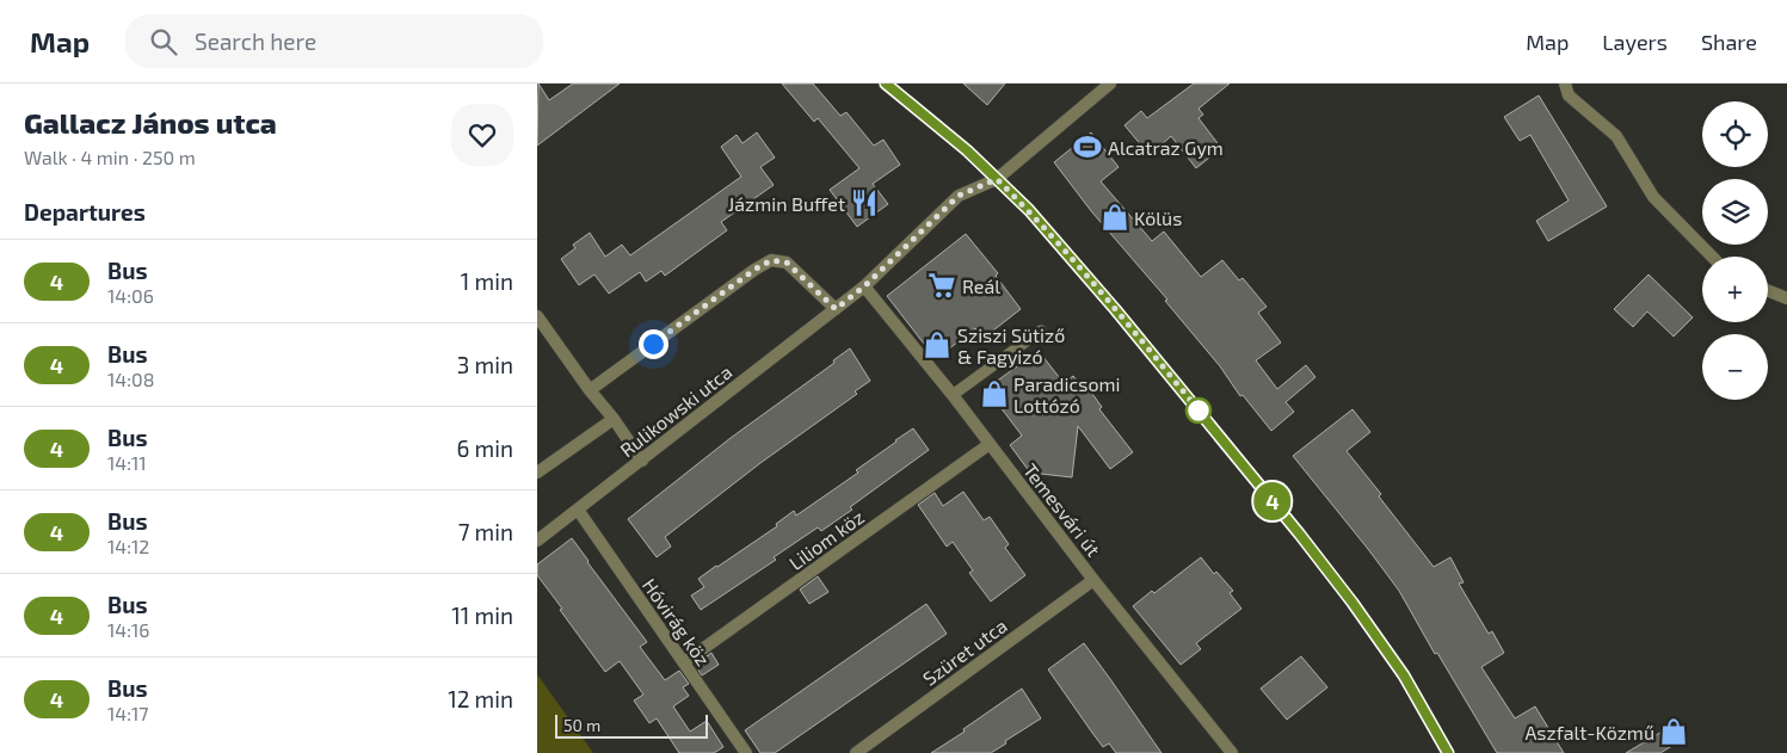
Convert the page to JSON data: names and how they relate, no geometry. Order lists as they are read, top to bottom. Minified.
{"streets":{"street":["Rulikowski utca","Temesvári út","Liliom köz","Hóvirág köz","Szüret utca"]},"crossings":[["Rulikowski utca","Temesvári út"],["Rulikowski utca","Hóvirág köz"],["Temesvári út","Liliom köz"],["Temesvári út","Szüret utca"],["Liliom köz","Hóvirág köz"]],"places":{"sports":["Alcatraz Gym"],"restaurant":["Jázmin Buffet"],"shop":["Kölüs","Sziszi Sütiző & Fagyizó","Paradicsomi Lottózó","Aszfalt-Közmű"],"supermarket":["Reál"]},"lines":["bus line 4"],"scale_bar":"50 m","page":{"header":"Map","search":"Search here","nav":["Map","Layers","Share"],"heading":[["Gallacz János utca","Walk · 4 min · 250 m"],"Departures"],"on_map":"4","map_buttons":["+","−"],"list":[{"mark":"4","name":"Bus","note":"14:06","value":"1 min"},{"mark":"4","name":"Bus","note":"14:08","value":"3 min"},{"mark":"4","name":"Bus","note":"14:11","value":"6 min"},{"mark":"4","name":"Bus","note":"14:12","value":"7 min"},{"mark":"4","name":"Bus","note":"14:16","value":"11 min"},{"mark":"4","name":"Bus","note":"14:17","value":"12 min"}],"scale":"50 m"}}
